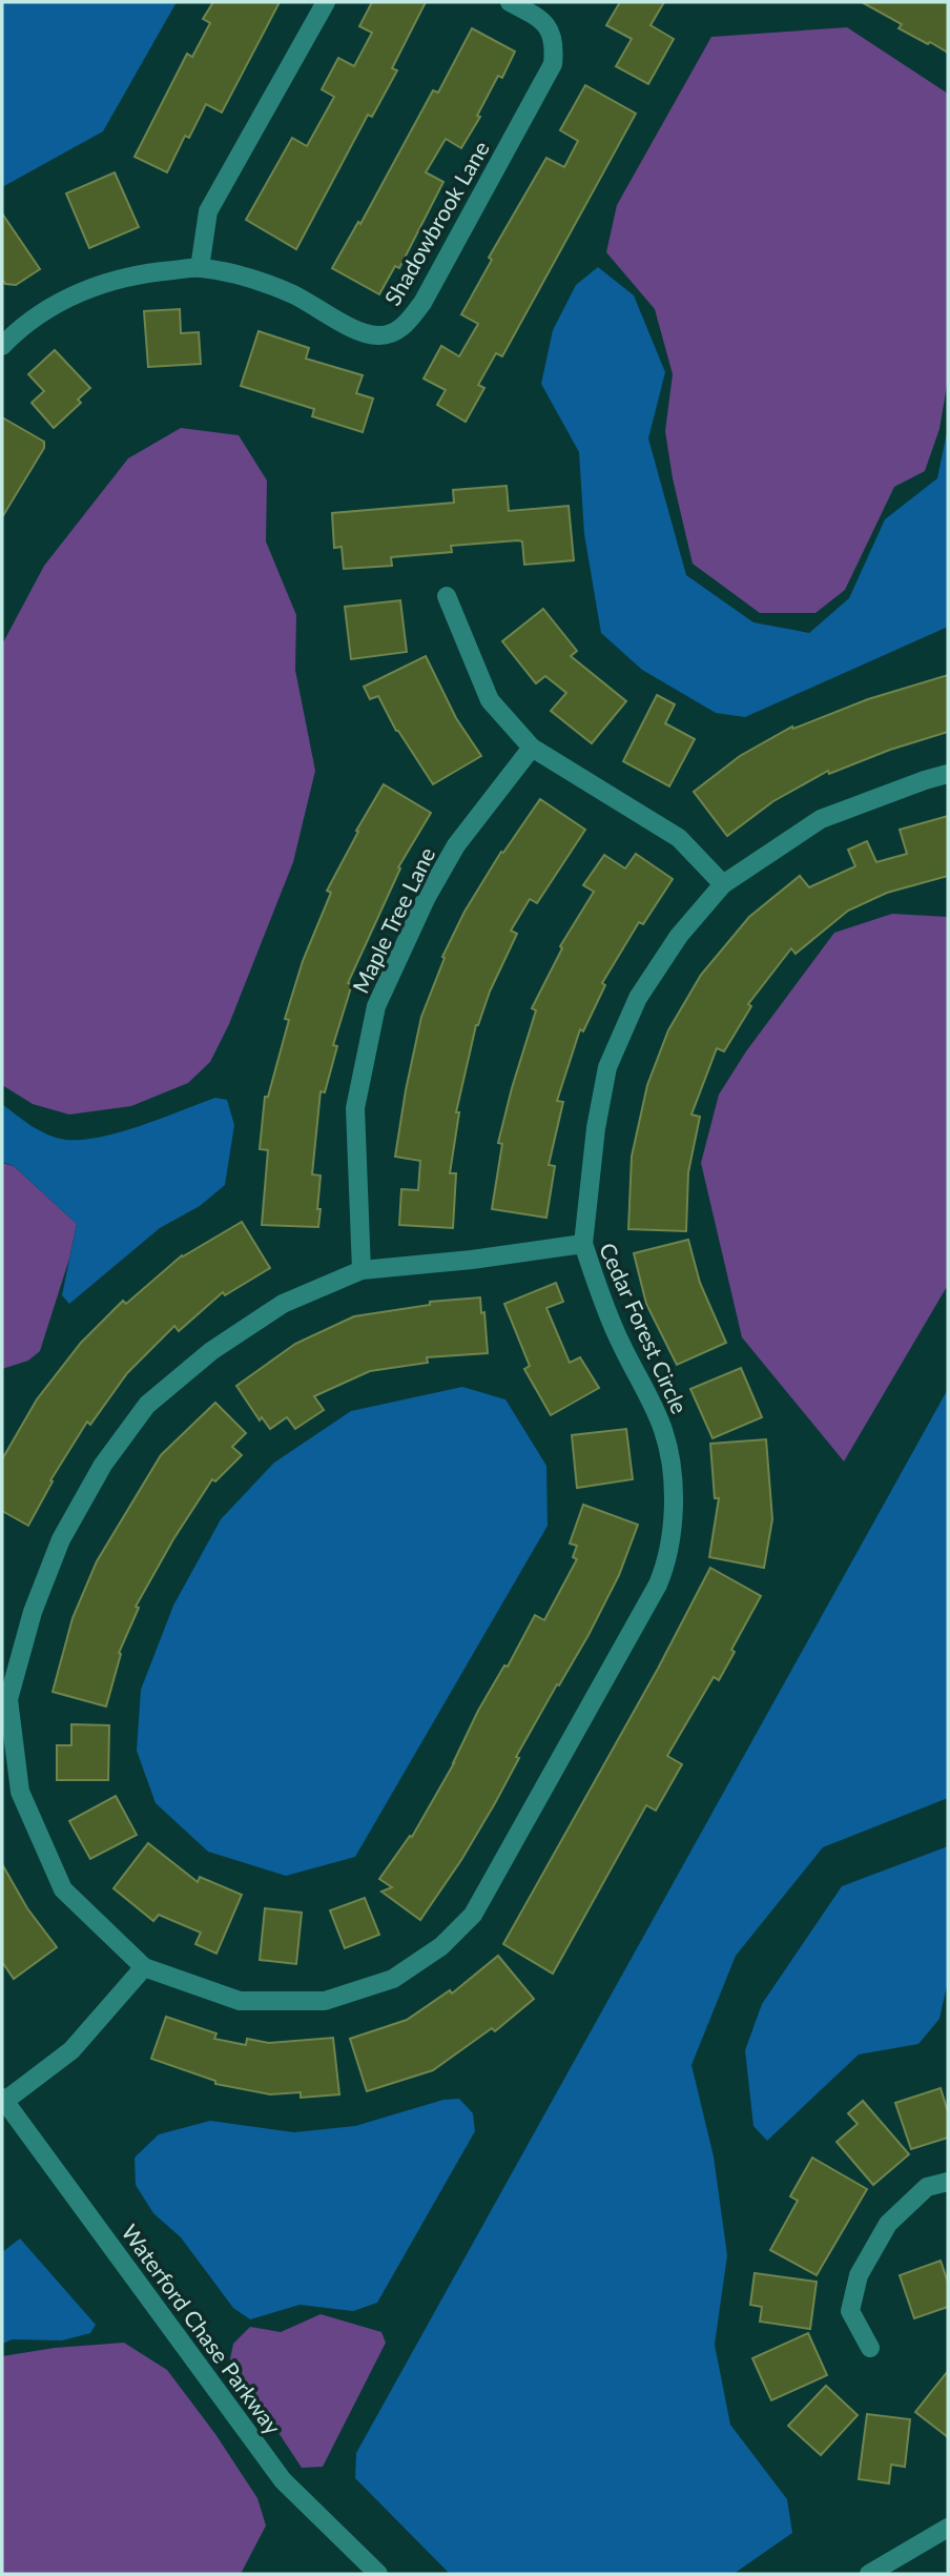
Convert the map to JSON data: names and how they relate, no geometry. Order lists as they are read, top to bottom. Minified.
{"streets":{"street":["Shadowbrook Lane","Maple Tree Lane","Cedar Forest Circle","Waterford Chase Parkway"]},"crossings":[["Maple Tree Lane","Cedar Forest Circle"]]}
